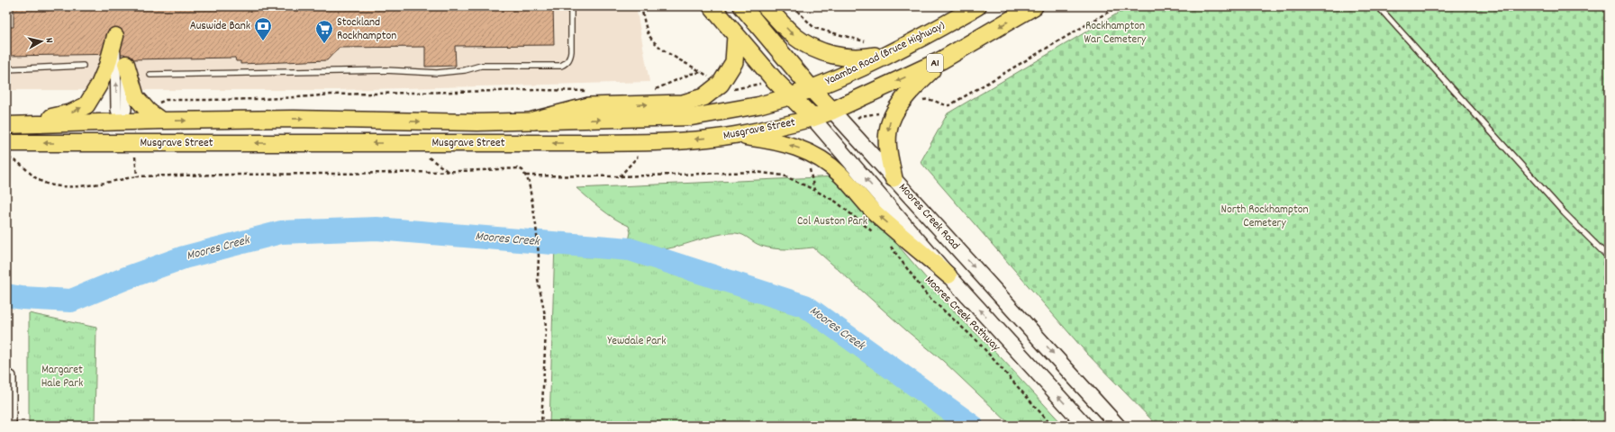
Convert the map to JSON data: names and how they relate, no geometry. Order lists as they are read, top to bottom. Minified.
{"streets":{"highway":["Yaamba Road (Bruce Highway)","A1","Moores Creek Road"],"main road":["Musgrave Street"],"path":["Moores Creek Pathway"]},"crossings":[["Yaamba Road (Bruce Highway)","A1"],["Yaamba Road (Bruce Highway)","Musgrave Street"],["Yaamba Road (Bruce Highway)","Moores Creek Road"],["A1","Musgrave Street"],["A1","Moores Creek Road"],["Musgrave Street","Moores Creek Road"]],"water":["Moores Creek"],"parks":["Rockhampton War Cemetery","North Rockhampton Cemetery","Col Auston Park","Yewdale Park","Margaret Hale Park"],"places":{"bank":["Auswide Bank"],"supermarket":["Stockland Rockhampton"]},"north":"right"}
